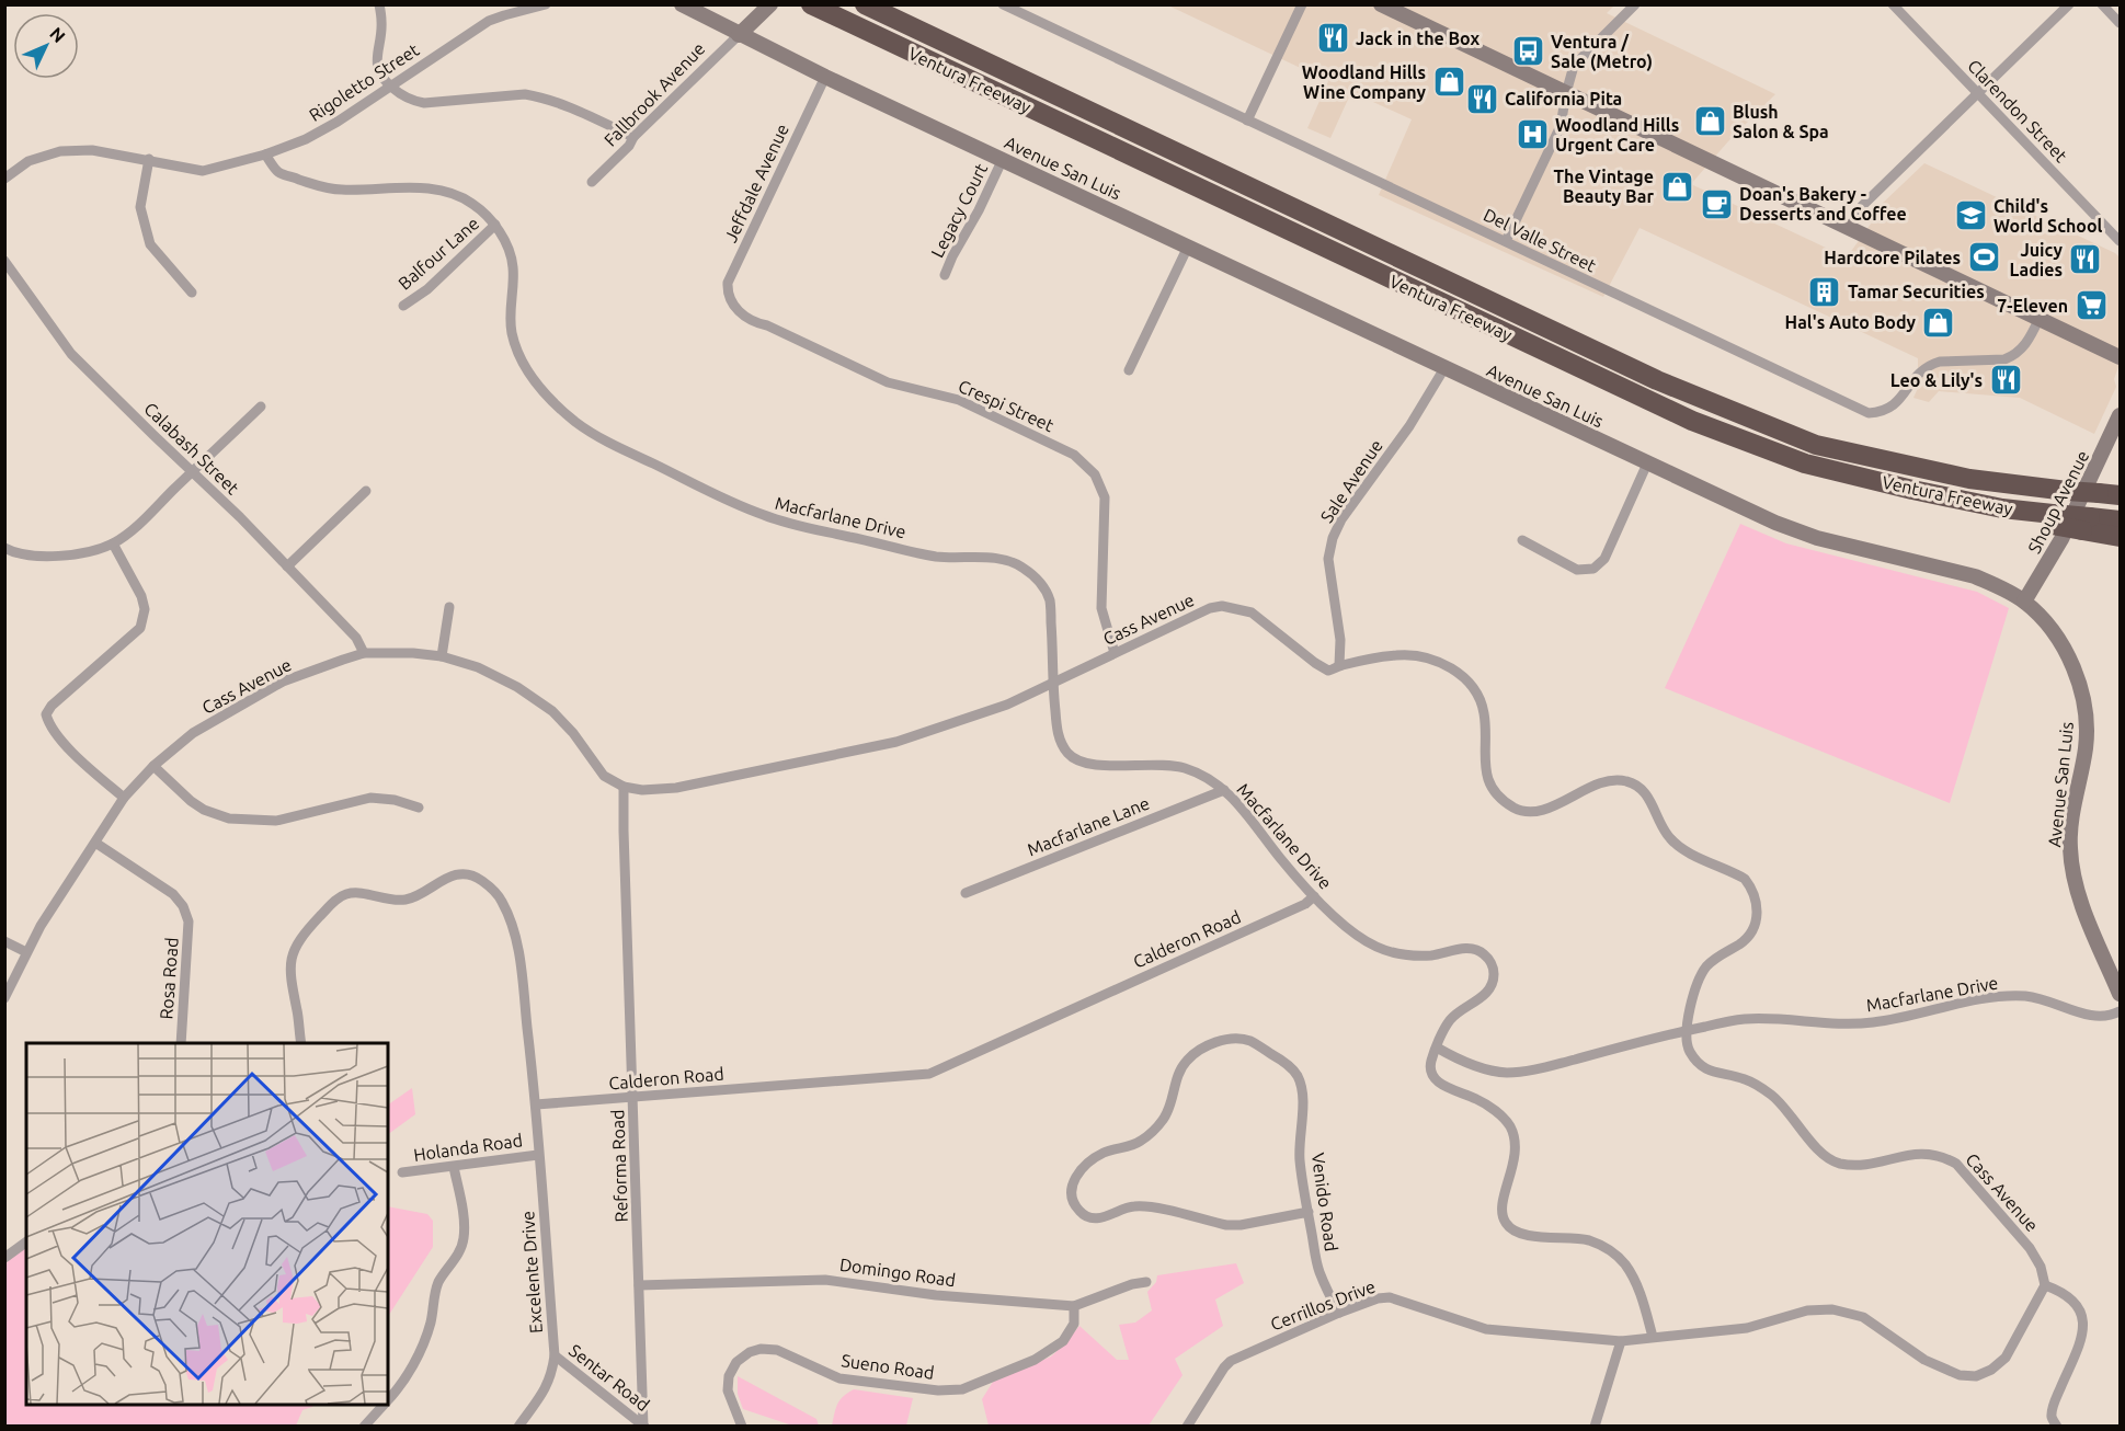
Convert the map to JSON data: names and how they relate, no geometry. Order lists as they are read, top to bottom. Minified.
{"streets":{"highway":["Ventura Freeway"],"street":["Rigoletto Street","Fallbrook Avenue","Clarendon Street","Avenue San Luis","Jeffdale Avenue","Legacy Court","Del Valle Street","Balfour Lane","Crespi Street","Calabash Street","Sale Avenue","Shoup Avenue","Macfarlane Drive","Cass Avenue","Macfarlane Lane","Calderon Road","Rosa Road","Holanda Road","Reforma Road","Venido Road","Excelente Drive","Domingo Road","Cerrillos Drive","Sueno Road","Sentar Road"]},"crossings":[["Rigoletto Street","Macfarlane Drive"],["Fallbrook Avenue","Avenue San Luis"],["Avenue San Luis","Jeffdale Avenue"],["Avenue San Luis","Legacy Court"],["Avenue San Luis","Sale Avenue"],["Avenue San Luis","Shoup Avenue"],["Jeffdale Avenue","Crespi Street"],["Balfour Lane","Macfarlane Drive"],["Crespi Street","Cass Avenue"],["Calabash Street","Cass Avenue"],["Sale Avenue","Cass Avenue"],["Macfarlane Drive","Cass Avenue"],["Macfarlane Drive","Macfarlane Lane"],["Macfarlane Drive","Calderon Road"],["Cass Avenue","Rosa Road"],["Cass Avenue","Reforma Road"],["Calderon Road","Reforma Road"],["Calderon Road","Excelente Drive"],["Holanda Road","Excelente Drive"],["Reforma Road","Domingo Road"],["Reforma Road","Sentar Road"],["Venido Road","Cerrillos Drive"],["Excelente Drive","Sentar Road"],["Domingo Road","Sueno Road"]],"places":{"restaurant":["Jack in the Box","California Pita","Juicy Ladies","Leo & Lily's"],"bus stop":["Ventura / Sale (Metro)"],"shop":["Woodland Hills Wine Company","Blush Salon & Spa","The Vintage Beauty Bar","Hal's Auto Body"],"hospital":["Woodland Hills Urgent Care"],"cafe":["Doan's Bakery - Desserts and Coffee"],"school or university":["Child's World School"],"sports":["Hardcore Pilates"],"building":["Tamar Securities"],"supermarket":["7-Eleven"]},"north":"top right"}
